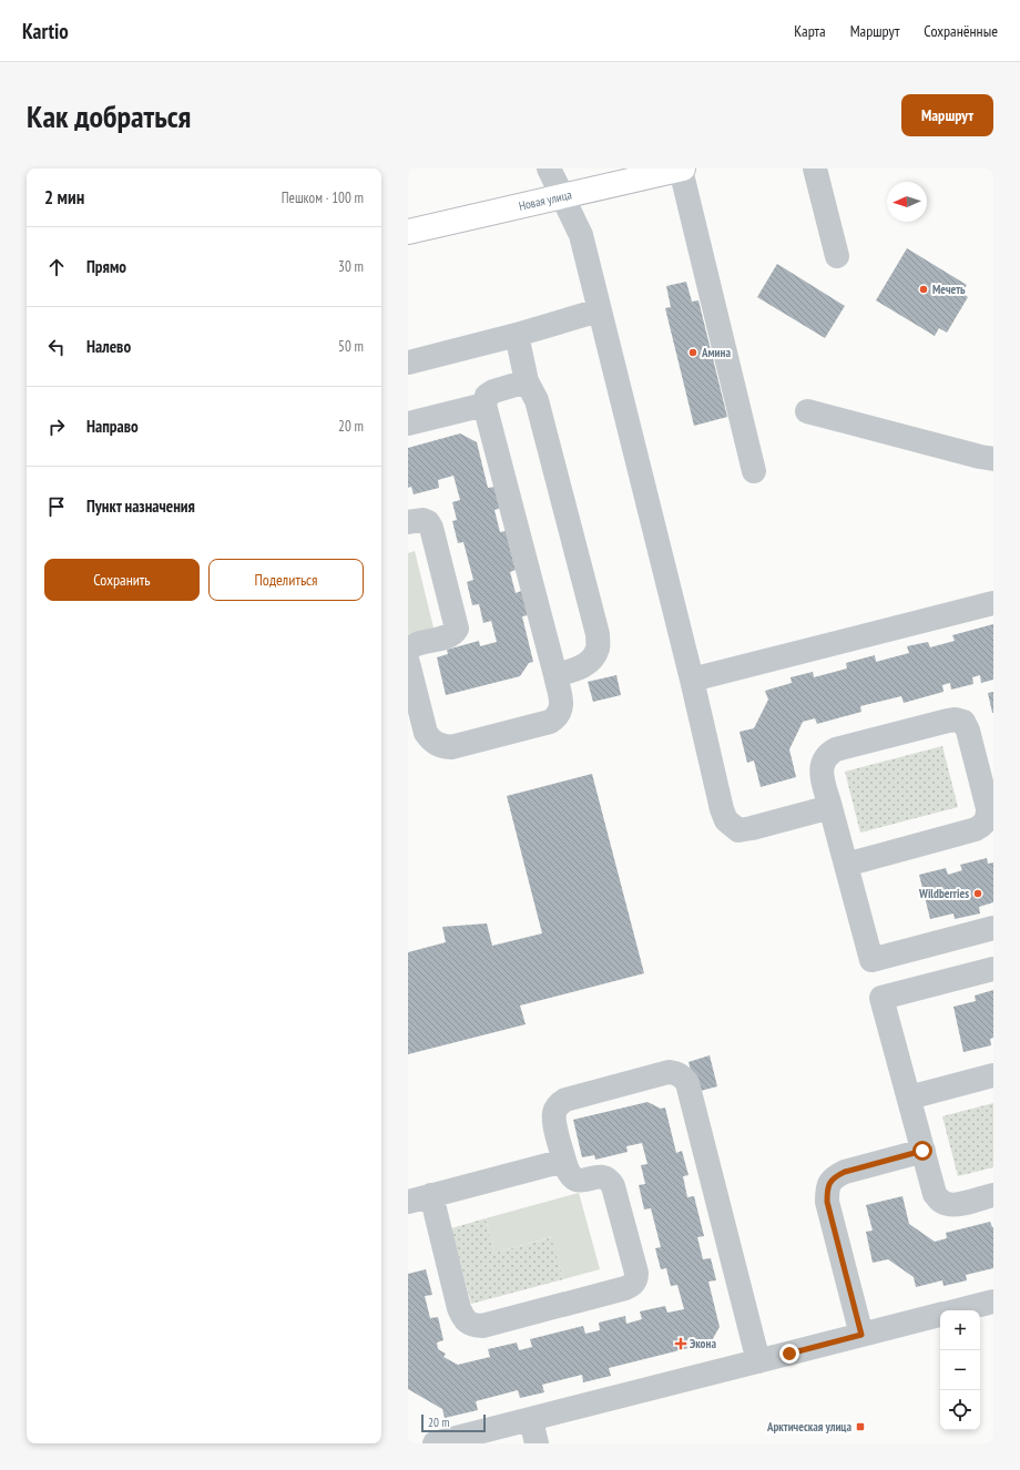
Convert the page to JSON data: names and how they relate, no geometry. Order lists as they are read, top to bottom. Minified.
{"streets":{"main road":["Новая улица"]},"places":{"other":["Мечеть","Амина","Wildberries"],"health":["Экона"],"transit":["Арктическая улица"]},"scale_bar":"20 m","north":"left","page":{"header":"Kartio","nav":["Карта","Маршрут","Сохранённые"],"buttons":["Маршрут",["Сохранить","Поделиться"]],"title":"Как добраться","heading":["2 мин","Пешком · 100 m"],"list":[["Прямо","30 m"],["Налево","50 m"],["Направо","20 m"],"Пункт назначения"],"map_buttons":["+","−"],"scale":"20 m"}}
